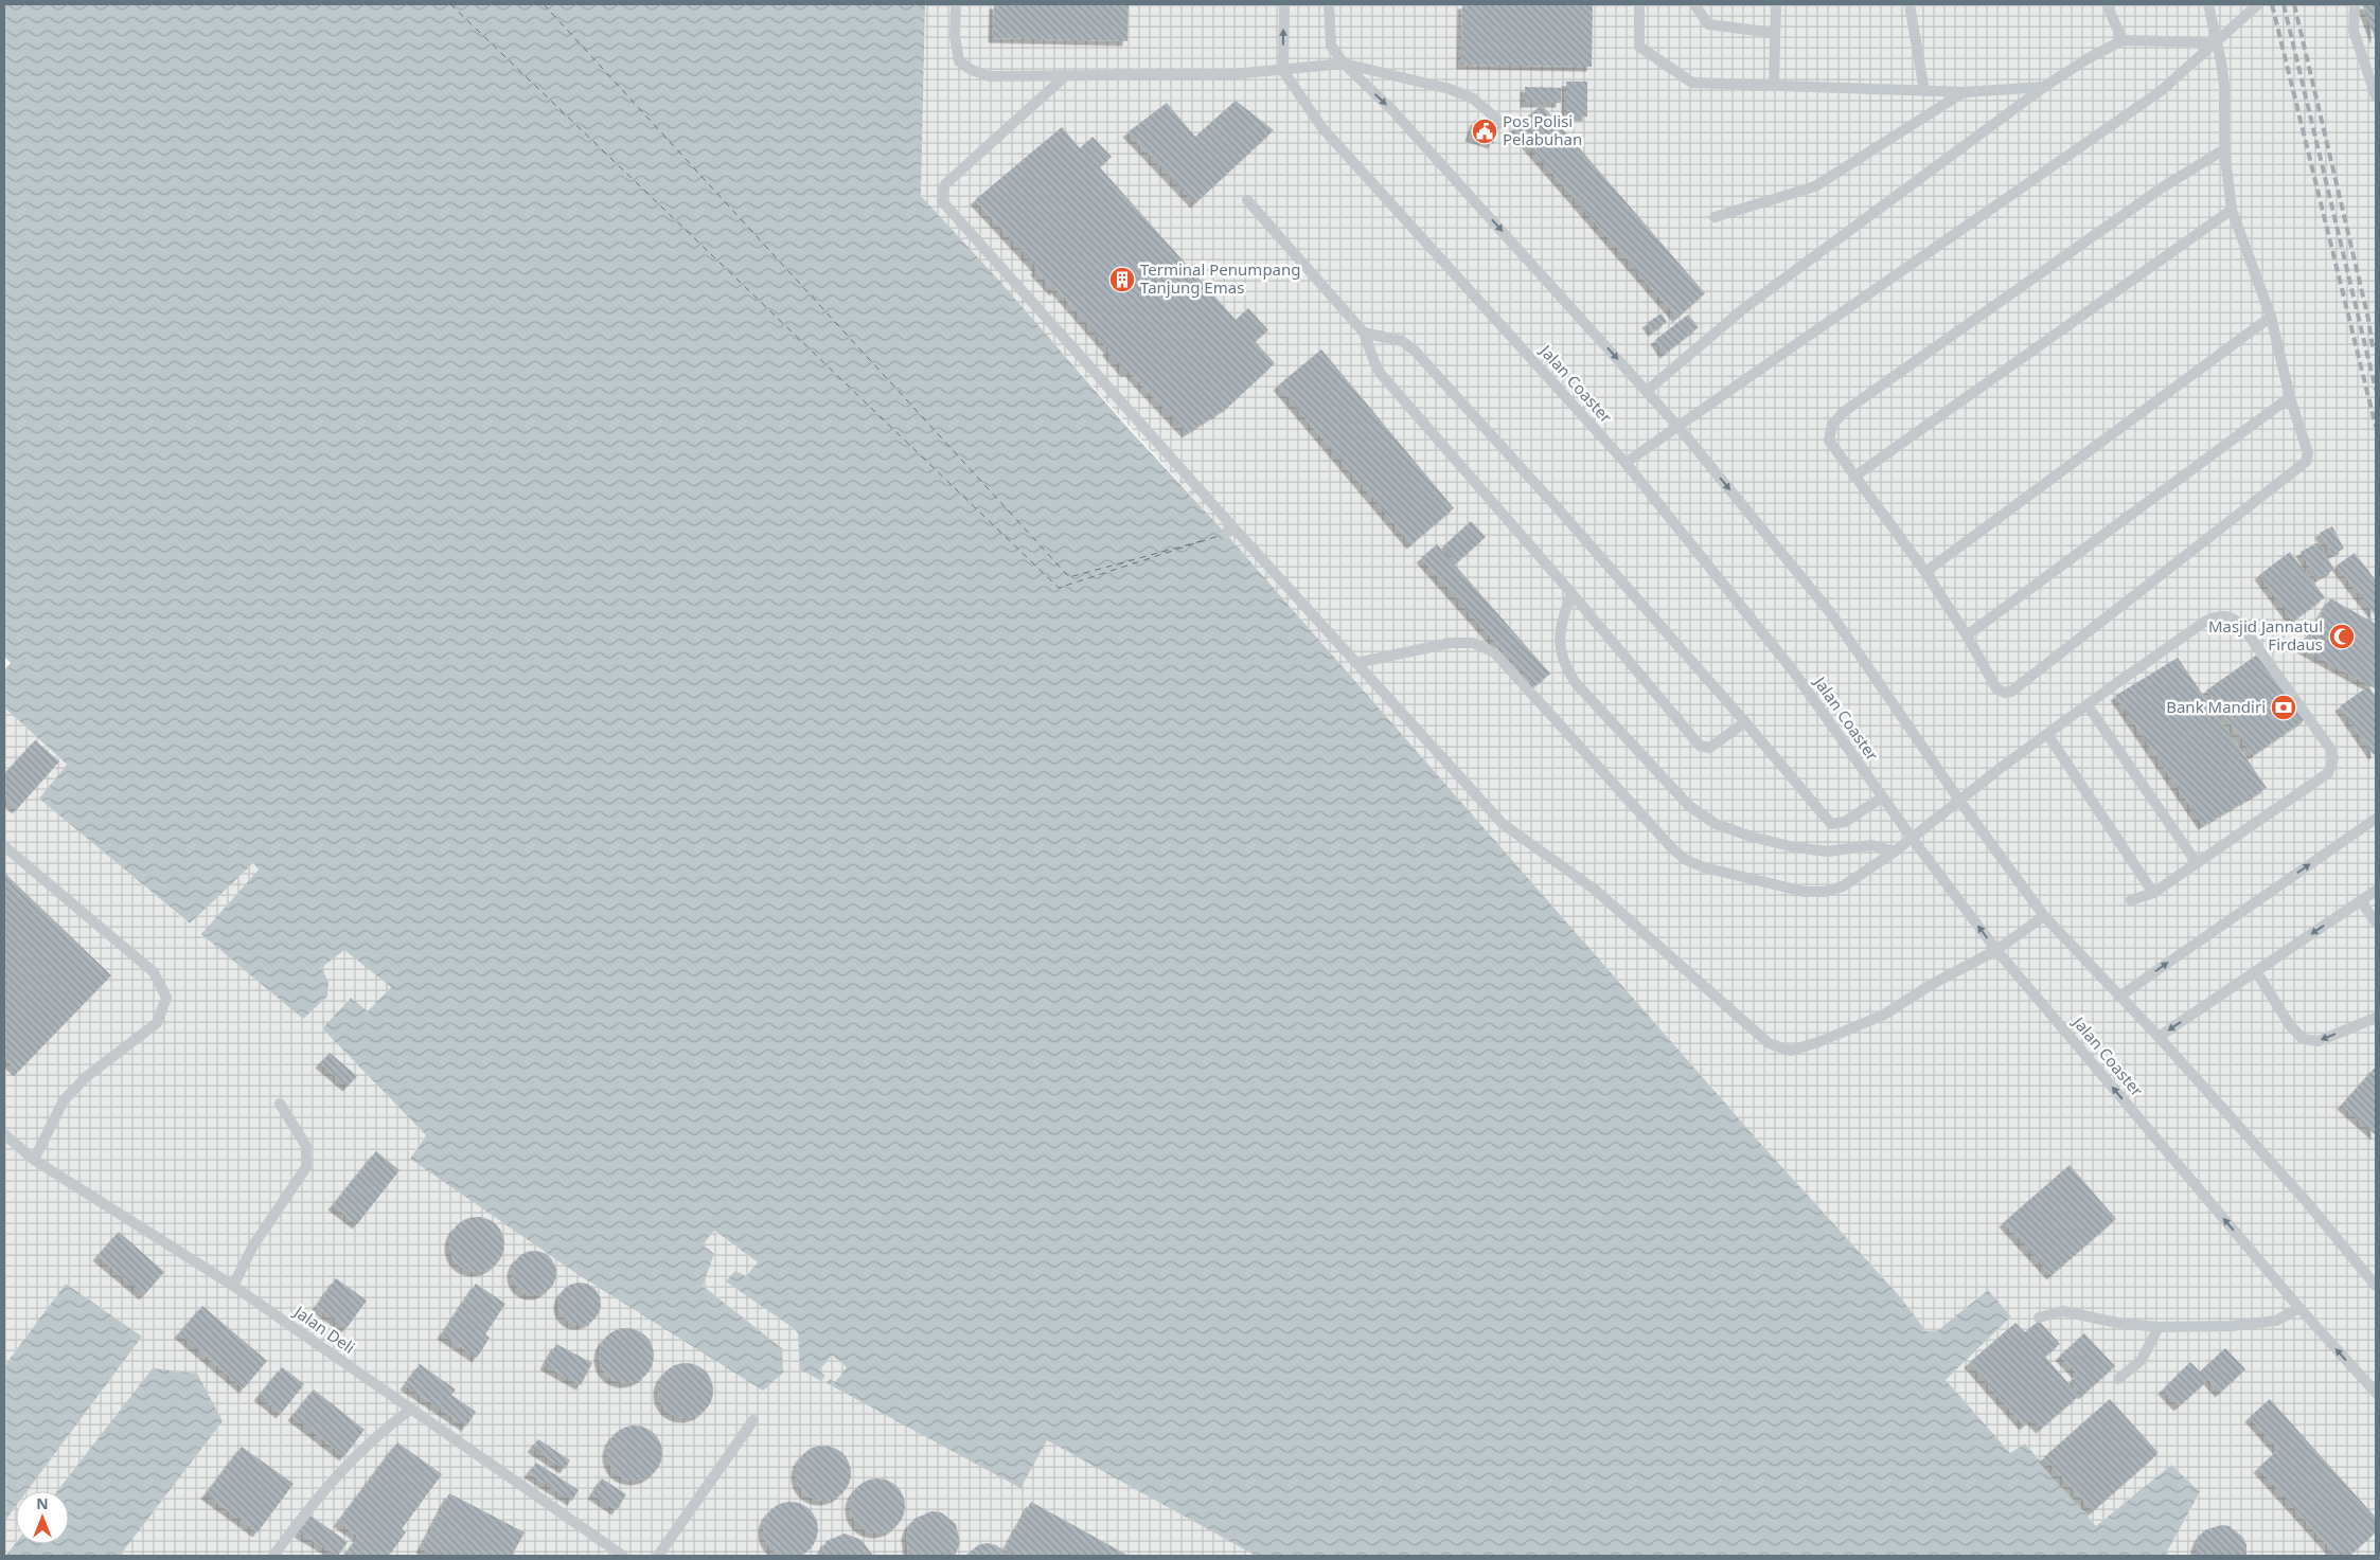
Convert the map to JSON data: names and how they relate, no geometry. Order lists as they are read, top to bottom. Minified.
{"streets":{"lane":["Jalan Coaster","Jalan Deli"]},"places":{"public building":["Pos Polisi Pelabuhan"],"building":["Terminal Penumpang Tanjung Emas"],"mosque":["Masjid Jannatul Firdaus"],"bank":["Bank Mandiri"]},"north":"top"}
